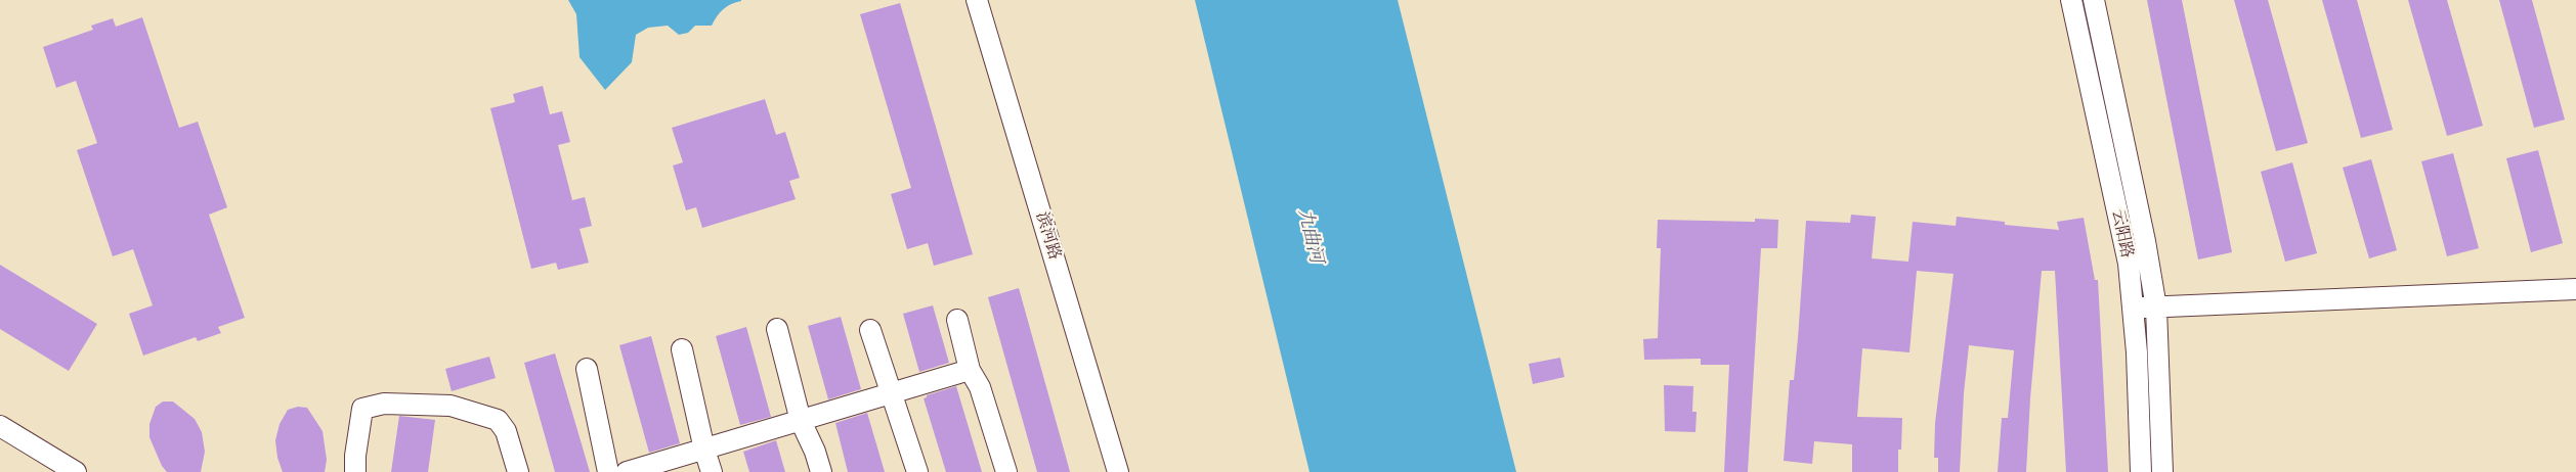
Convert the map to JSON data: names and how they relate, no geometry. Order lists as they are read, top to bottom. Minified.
{"streets":{"street":["云阳路","滨河路"]},"water":["九曲河"]}
